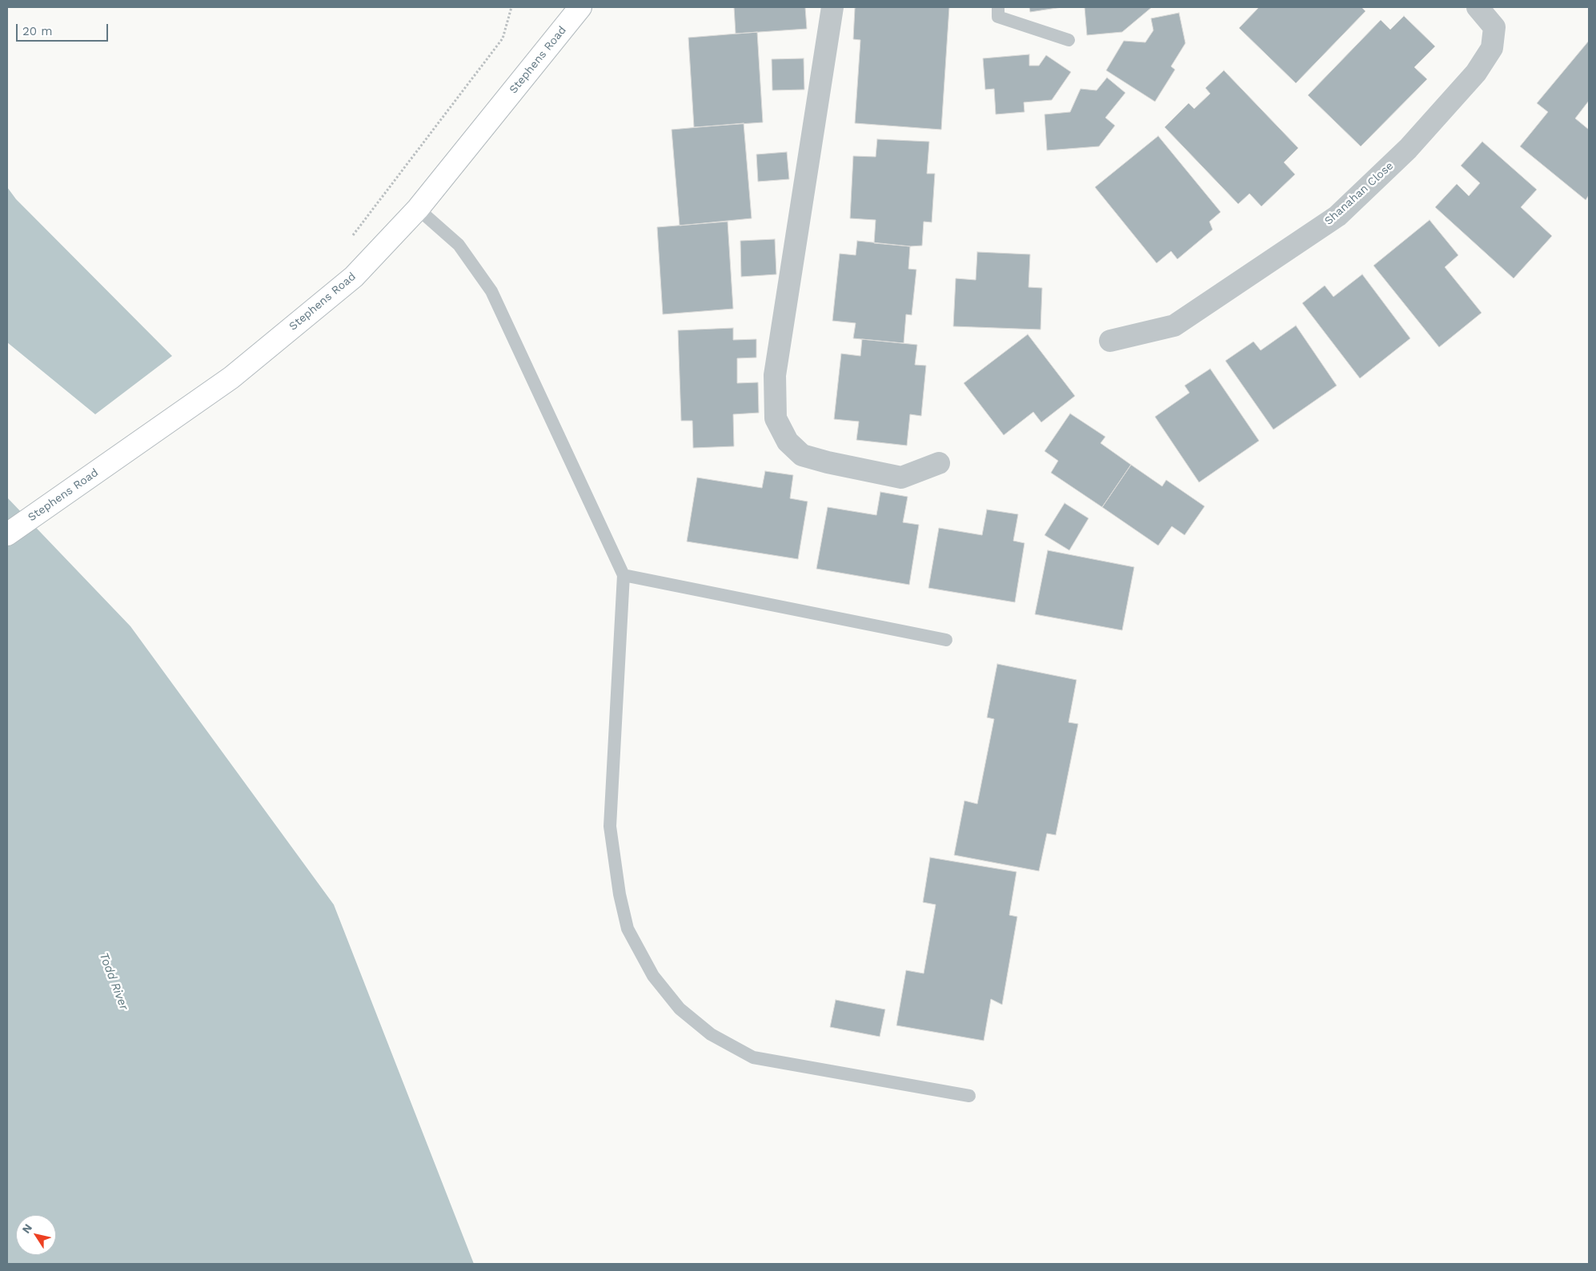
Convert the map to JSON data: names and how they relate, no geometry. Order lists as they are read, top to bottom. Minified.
{"streets":{"street":["Stephens Road","Shanahan Close"]},"water":["Todd River"],"scale_bar":"20 m","north":"top left"}
